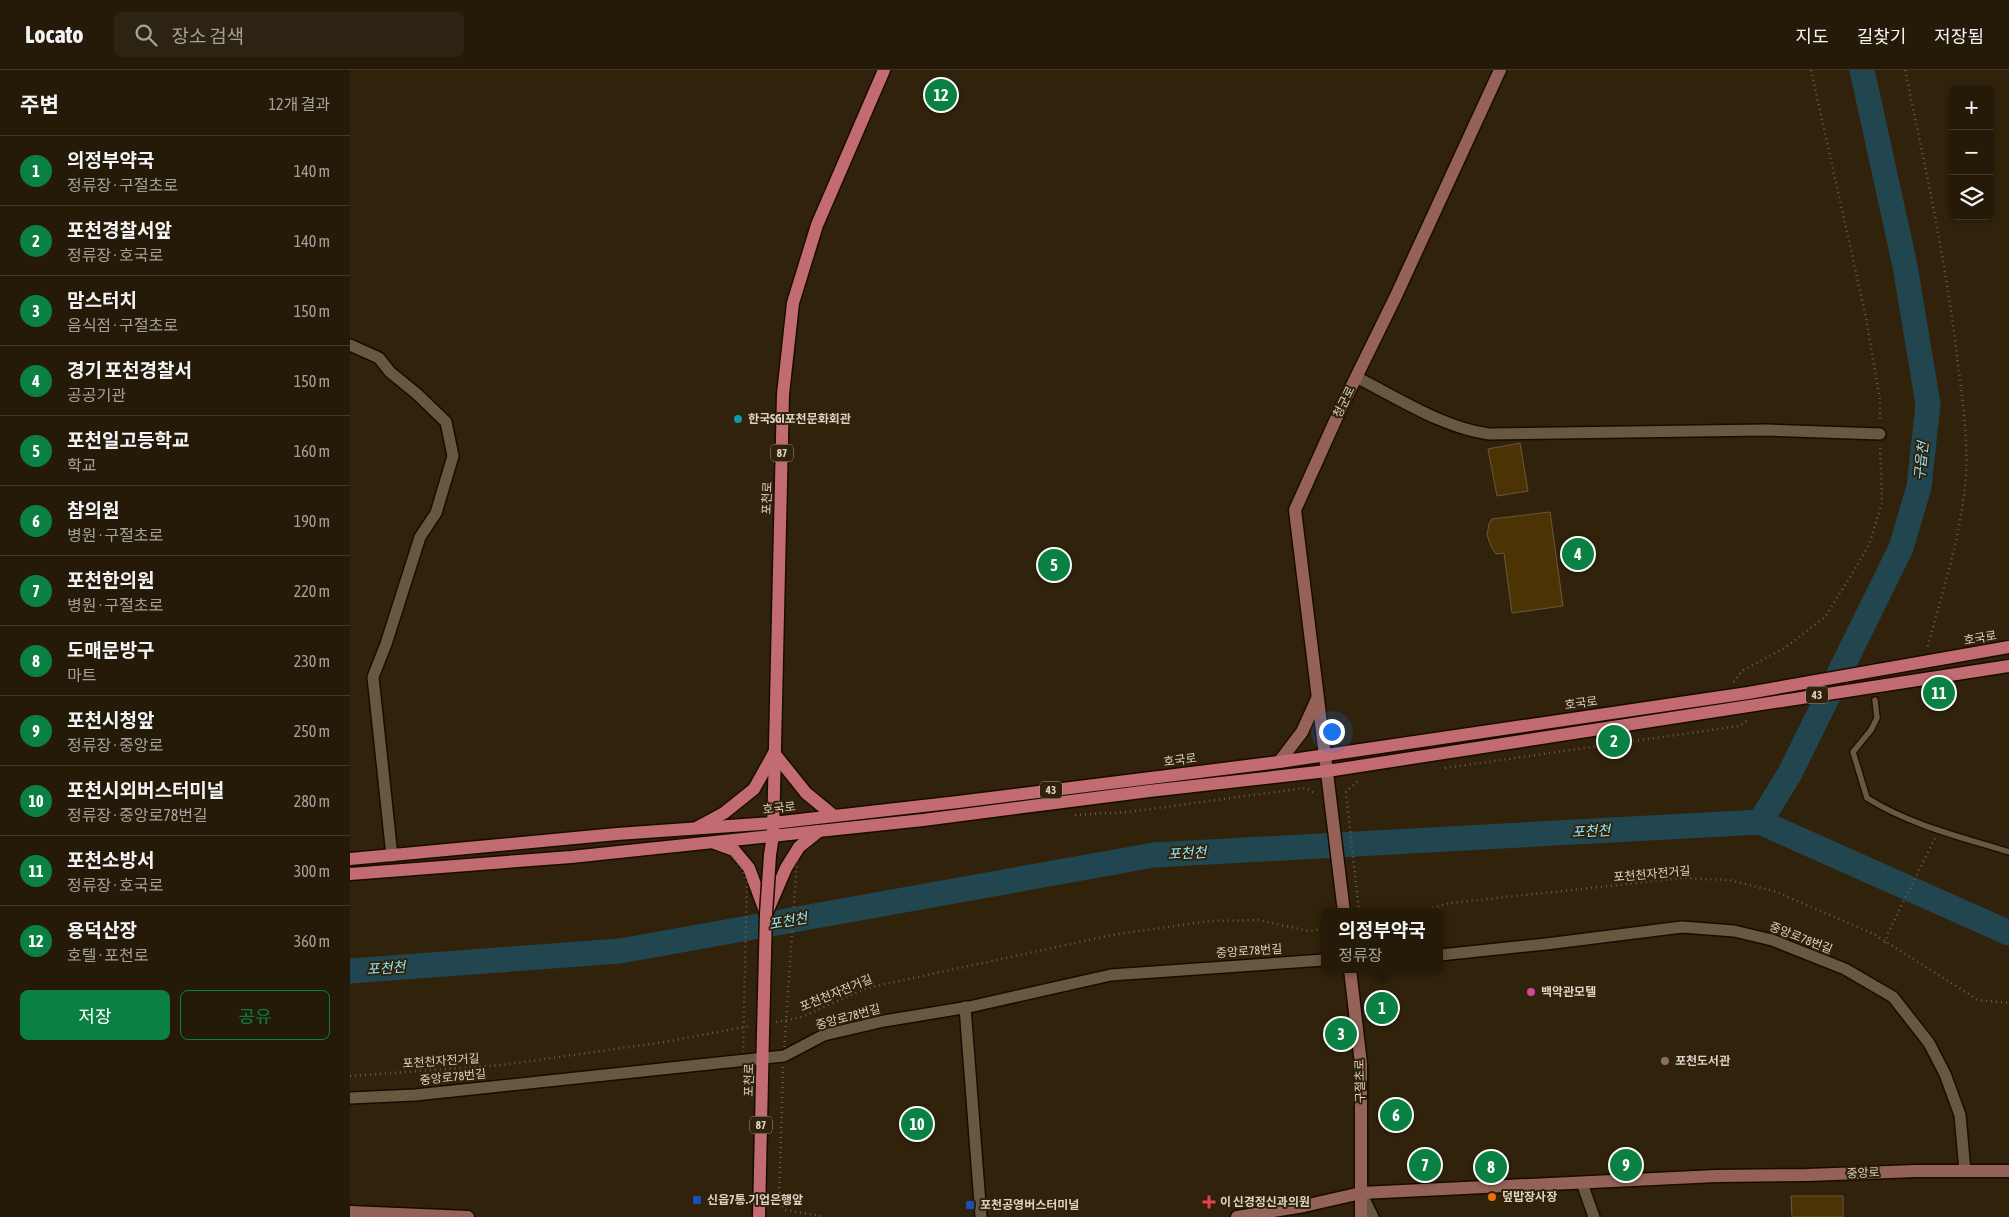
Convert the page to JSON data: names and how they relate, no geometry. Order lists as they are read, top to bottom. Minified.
{"streets":{"main road":["87","포천로","호국로","43"],"street":["청군로","중앙로78번길","구절초로","중앙로"],"path":["포천천자전거길"]},"crossings":[["청군로","호국로"],["87","포천로"],["87","포천천자전거길"],["포천로","호국로"],["포천로","포천천자전거길"],["포천로","중앙로78번길"],["중앙로78번길","중앙로"],["구절초로","중앙로"]],"water":["구읍천","포천천"],"places":{"other":["한국SGI포천문화회관","백악관모텔","포천도서관","덮밥장사장"],"transit":["신읍7통.기업은행앞","포천공영버스터미널"],"health":["이 신경정신과의원"]},"page":{"header":"Locato","search":"장소 검색","nav":["지도","길찾기","저장됨"],"heading":["주변","12개 결과"],"pins":["12","4","5","11","2","1","3","6","10","7","9","8"],"map_buttons":["+","−"],"list":[{"mark":"1","name":"의정부약국","note":"정류장 · 구절초로","value":"140 m"},{"mark":"2","name":"포천경찰서앞","note":"정류장 · 호국로","value":"140 m"},{"mark":"3","name":"맘스터치","note":"음식점 · 구절초로","value":"150 m"},{"mark":"4","name":"경기 포천경찰서","note":"공공기관","value":"150 m"},{"mark":"5","name":"포천일고등학교","note":"학교","value":"160 m"},{"mark":"6","name":"참의원","note":"병원 · 구절초로","value":"190 m"},{"mark":"7","name":"포천한의원","note":"병원 · 구절초로","value":"220 m"},{"mark":"8","name":"도매문방구","note":"마트","value":"230 m"},{"mark":"9","name":"포천시청앞","note":"정류장 · 중앙로","value":"250 m"},{"mark":"10","name":"포천시외버스터미널","note":"정류장 · 중앙로78번길","value":"280 m"},{"mark":"11","name":"포천소방서","note":"정류장 · 호국로","value":"300 m"},{"mark":"12","name":"용덕산장","note":"호텔 · 포천로","value":"360 m"}],"popup":["의정부약국","정류장"],"buttons":["저장","공유"]}}
